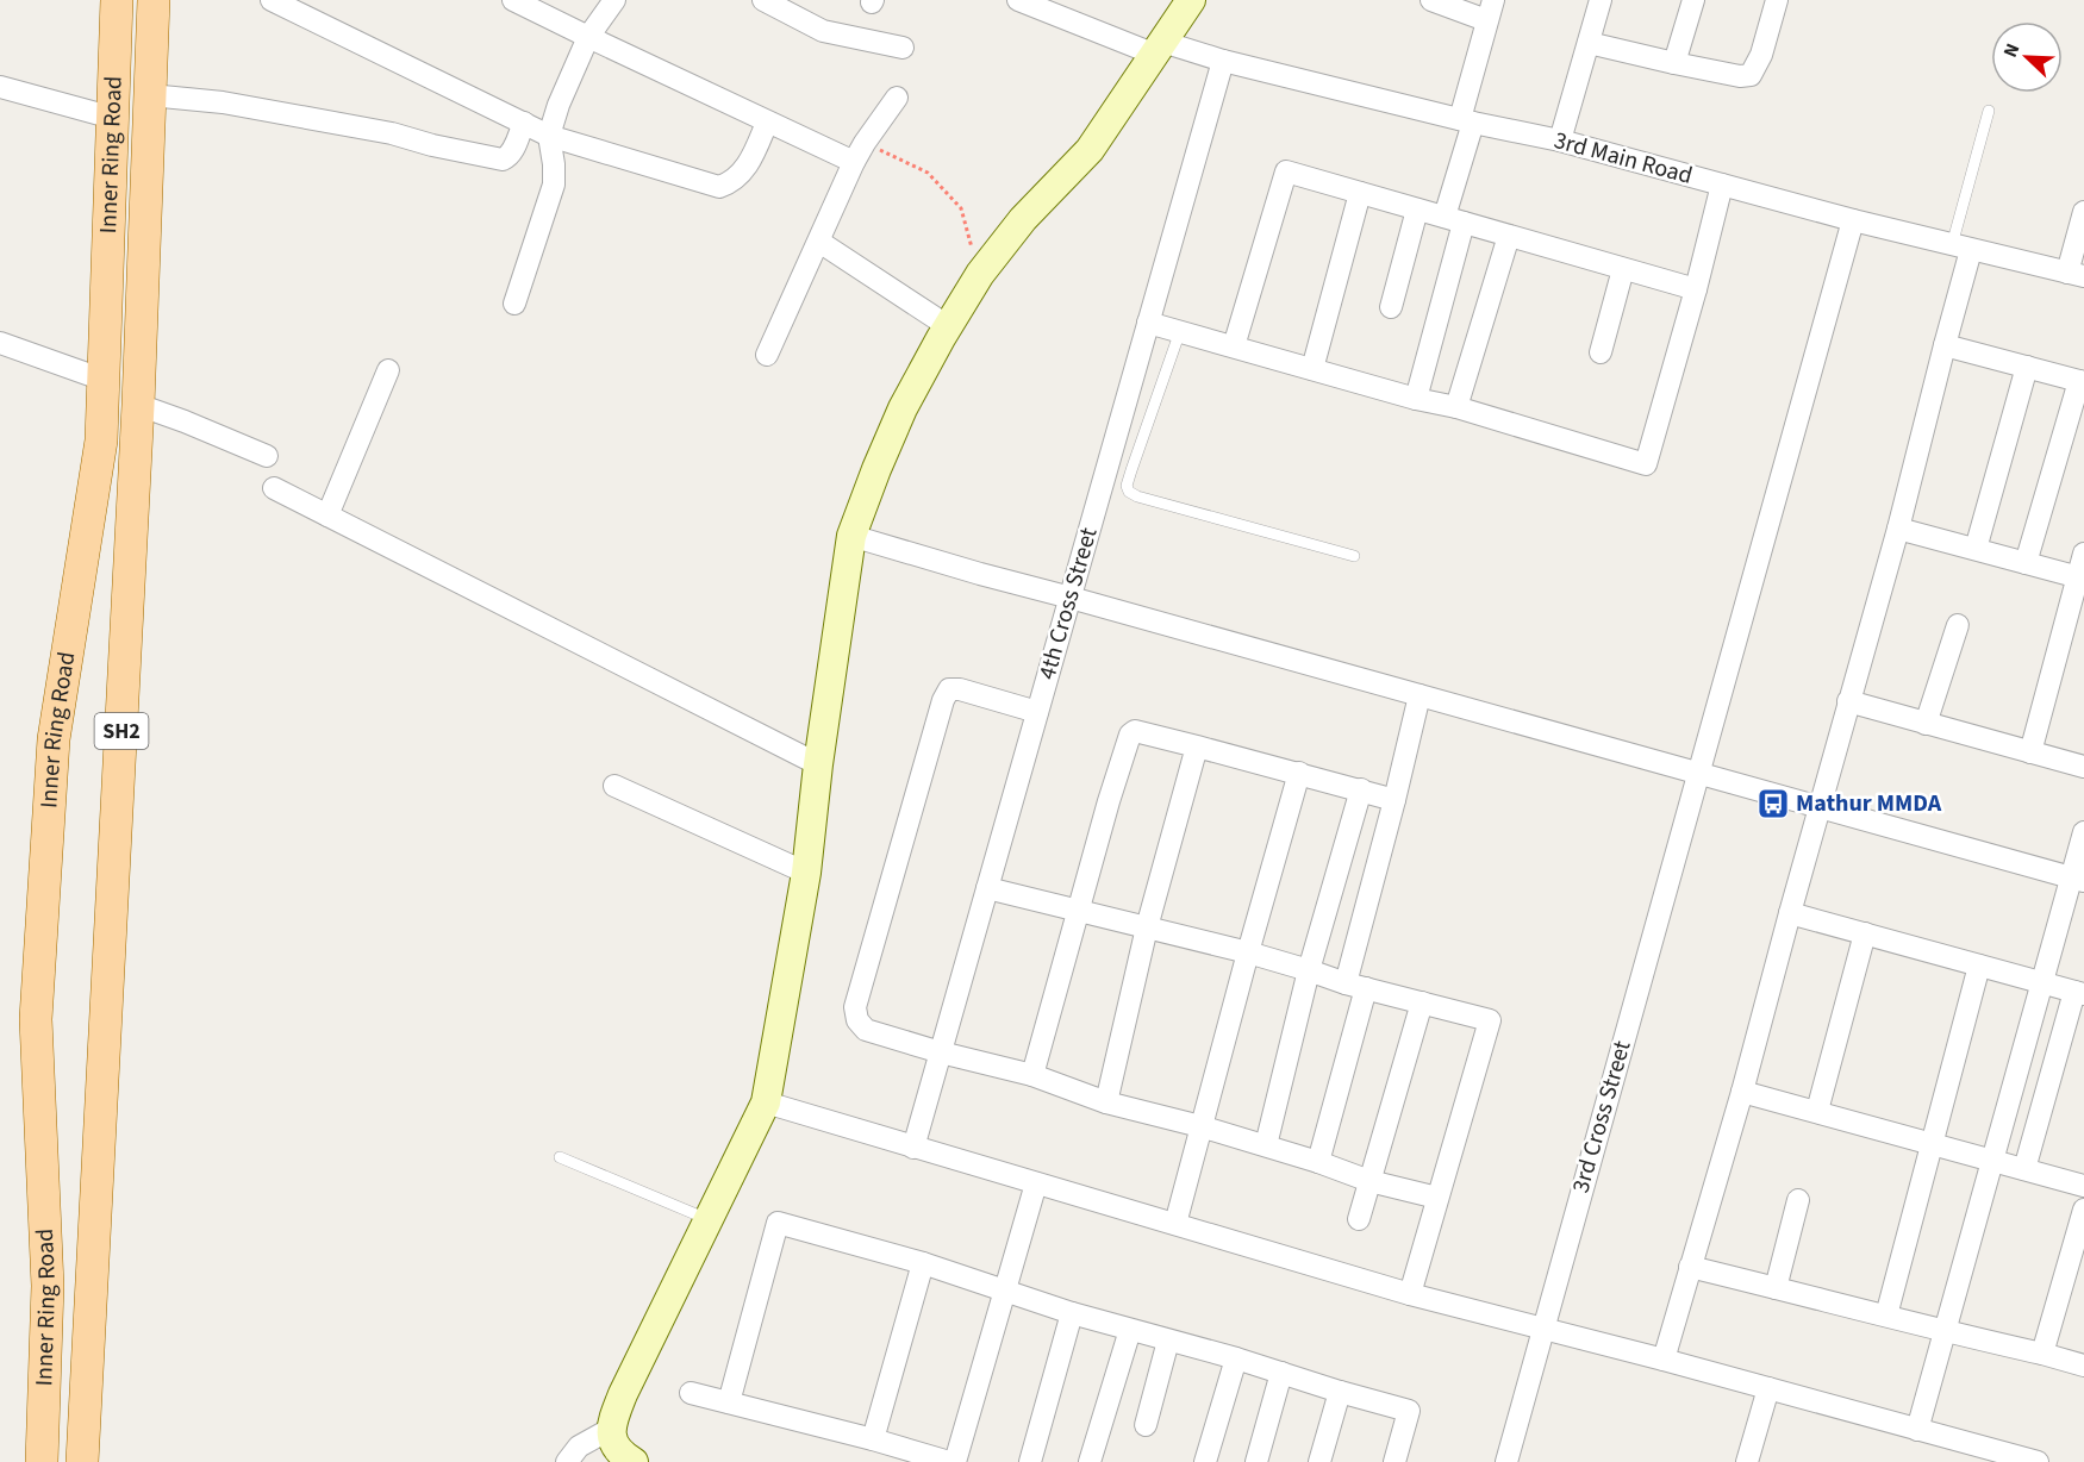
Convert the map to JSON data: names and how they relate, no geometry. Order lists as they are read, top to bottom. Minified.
{"streets":{"main road":["Inner Ring Road","SH2"],"street":["3rd Main Road","4th Cross Street","3rd Cross Street"]},"crossings":[["3rd Main Road","4th Cross Street"],["3rd Main Road","3rd Cross Street"]],"places":{"bus stop":["Mathur MMDA"]},"north":"top left"}
